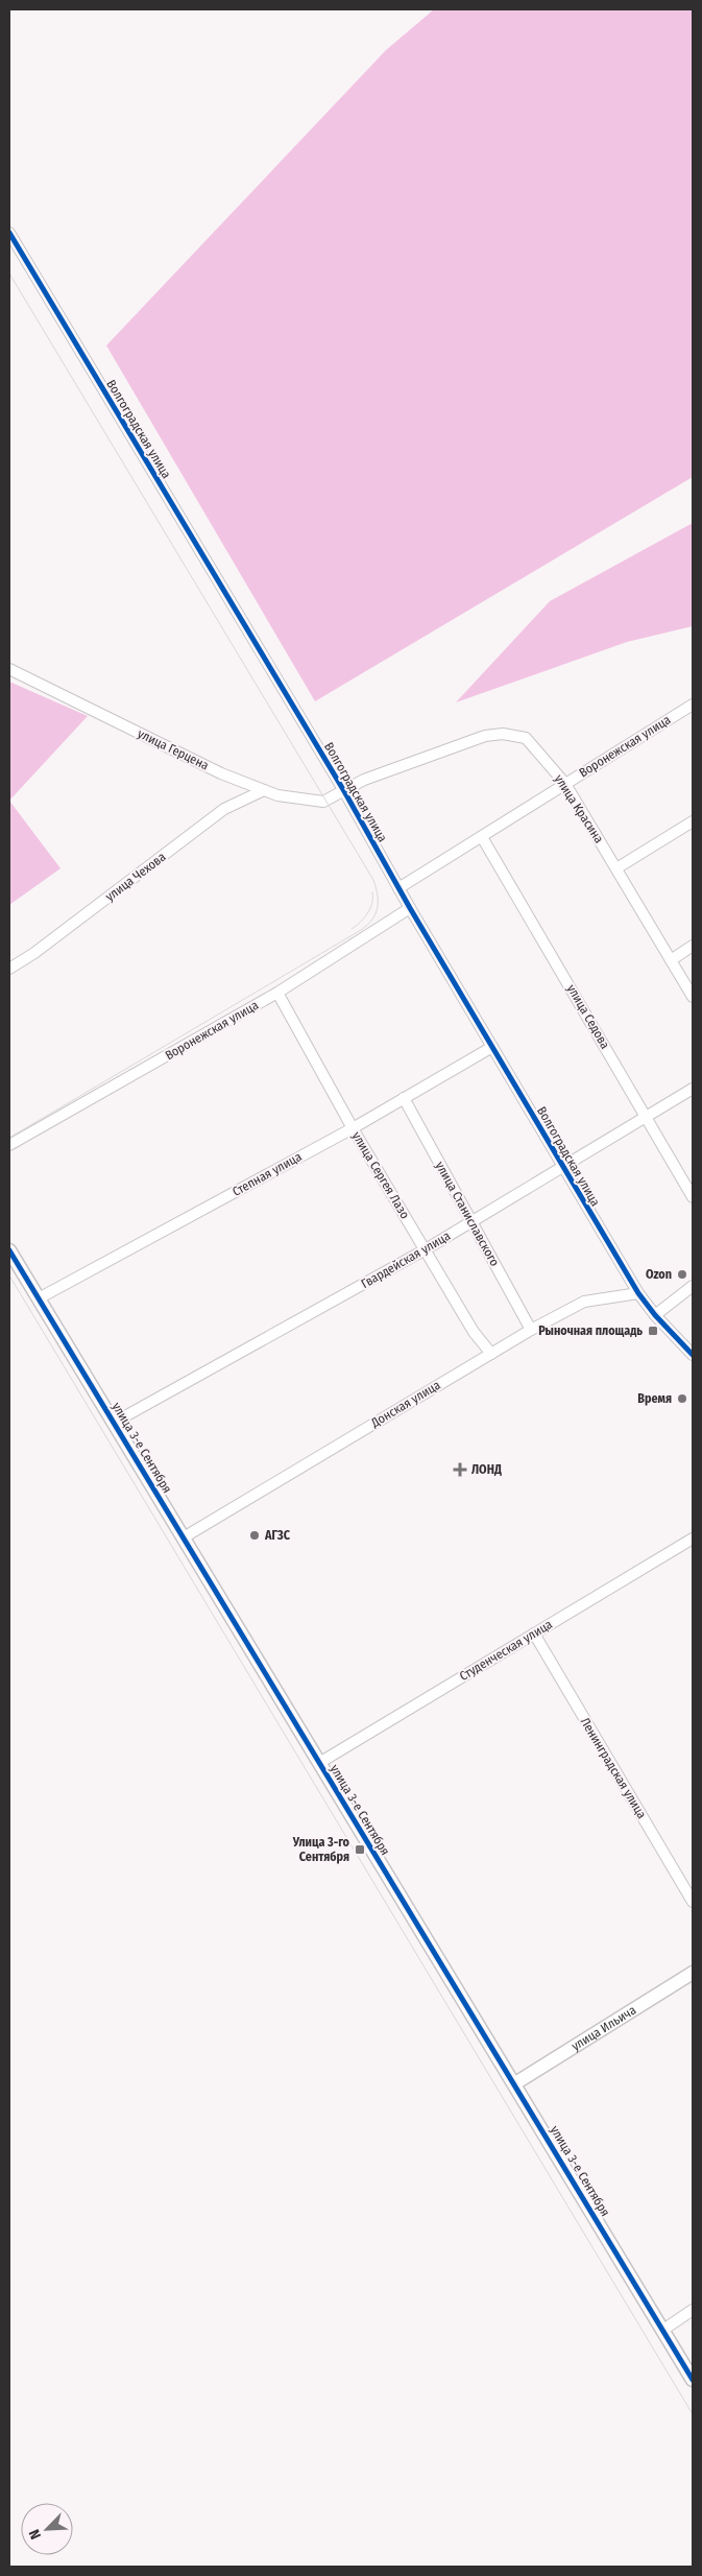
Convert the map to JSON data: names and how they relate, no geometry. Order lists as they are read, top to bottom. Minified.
{"streets":{"street":["Волгоградская улица","Воронежская улица","улица Герцена","улица Красина","улица Чехова","улица Седова","Степная улица","улица Сергея Лазо","улица Станиславского","Гвардейская улица","Донская улица","улица 3-е Сентября","Студенческая улица","Ленинградская улица","улица Ильича"]},"crossings":[["Волгоградская улица","Воронежская улица"],["Волгоградская улица","улица Герцена"],["Волгоградская улица","улица Красина"],["Волгоградская улица","Степная улица"],["Волгоградская улица","Гвардейская улица"],["Волгоградская улица","Донская улица"],["Воронежская улица","улица Красина"],["Воронежская улица","улица Седова"],["Воронежская улица","улица Сергея Лазо"],["улица Герцена","улица Красина"],["улица Герцена","улица Чехова"],["улица Седова","Гвардейская улица"],["Степная улица","улица Сергея Лазо"],["Степная улица","улица Станиславского"],["Степная улица","улица 3-е Сентября"],["улица Сергея Лазо","Гвардейская улица"],["улица Сергея Лазо","Донская улица"],["улица Станиславского","Гвардейская улица"],["улица Станиславского","Донская улица"],["Гвардейская улица","улица 3-е Сентября"],["Донская улица","улица 3-е Сентября"],["улица 3-е Сентября","Студенческая улица"],["улица 3-е Сентября","улица Ильича"],["Студенческая улица","Ленинградская улица"]],"places":{"other":["Ozon","Время","АГЗС"],"transit":["Рыночная площадь","Улица 3-го Сентября"],"health":["ЛОНД"]},"north":"bottom left"}
